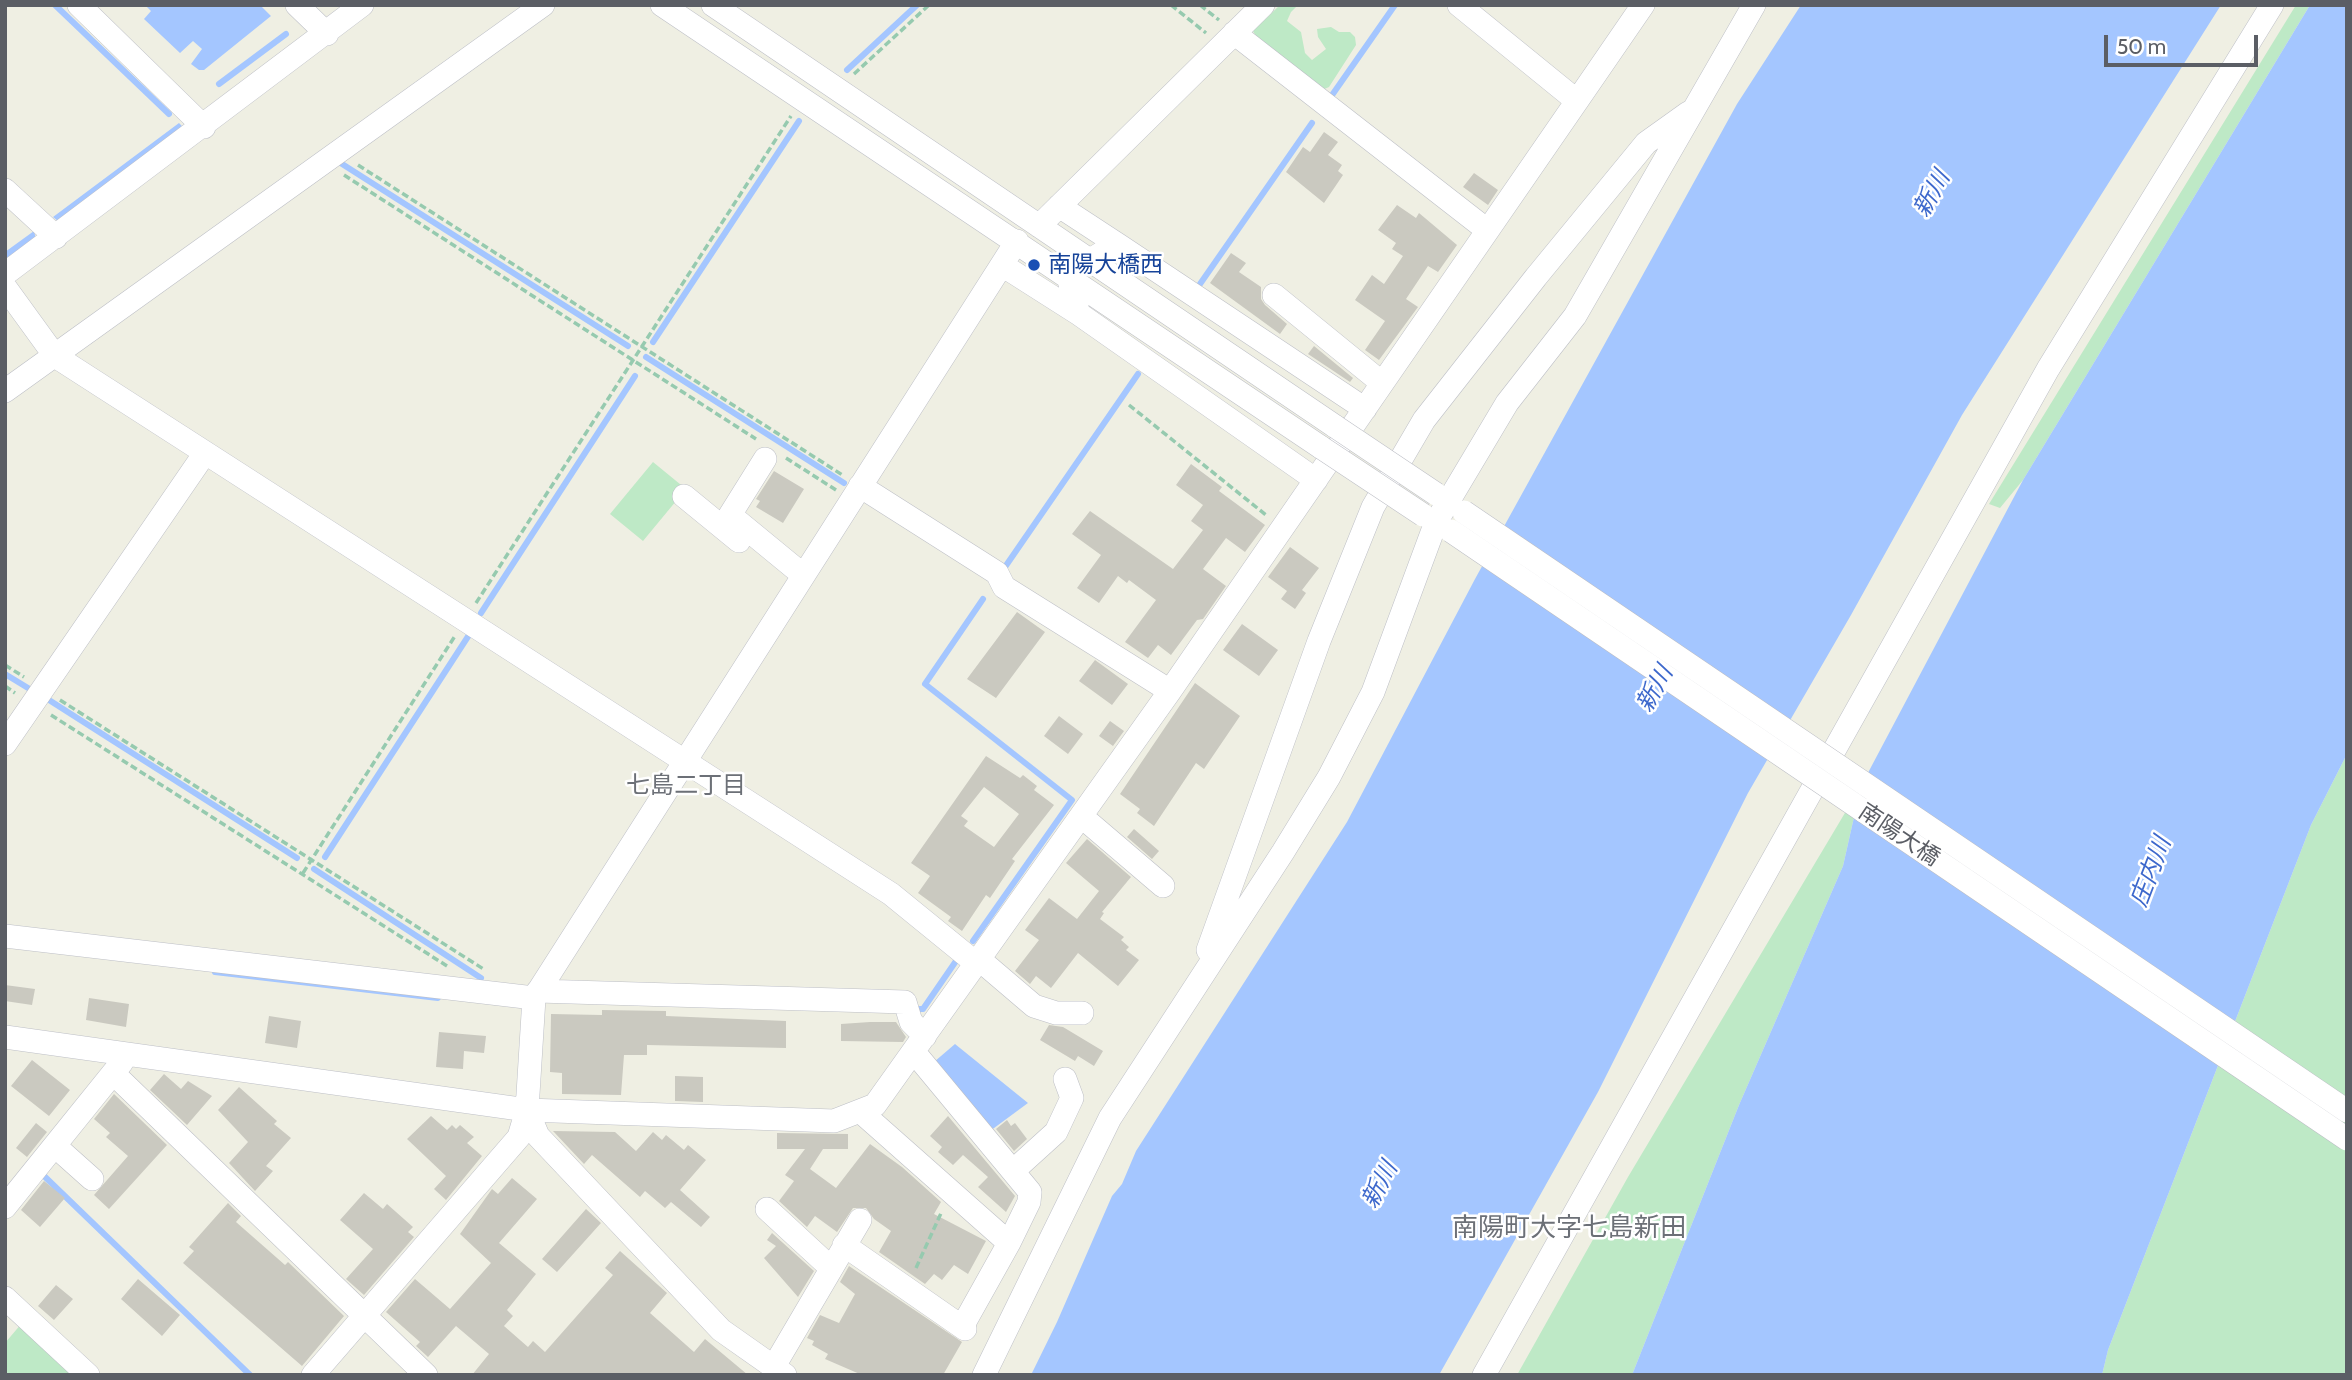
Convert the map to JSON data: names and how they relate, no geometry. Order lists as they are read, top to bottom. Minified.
{"streets":{"street":["南陽大橋"]},"districts":["七島二丁目","南陽町大字七島新田"],"water":["新川","庄内川"],"places":["南陽大橋西"],"scale_bar":"50 m"}
